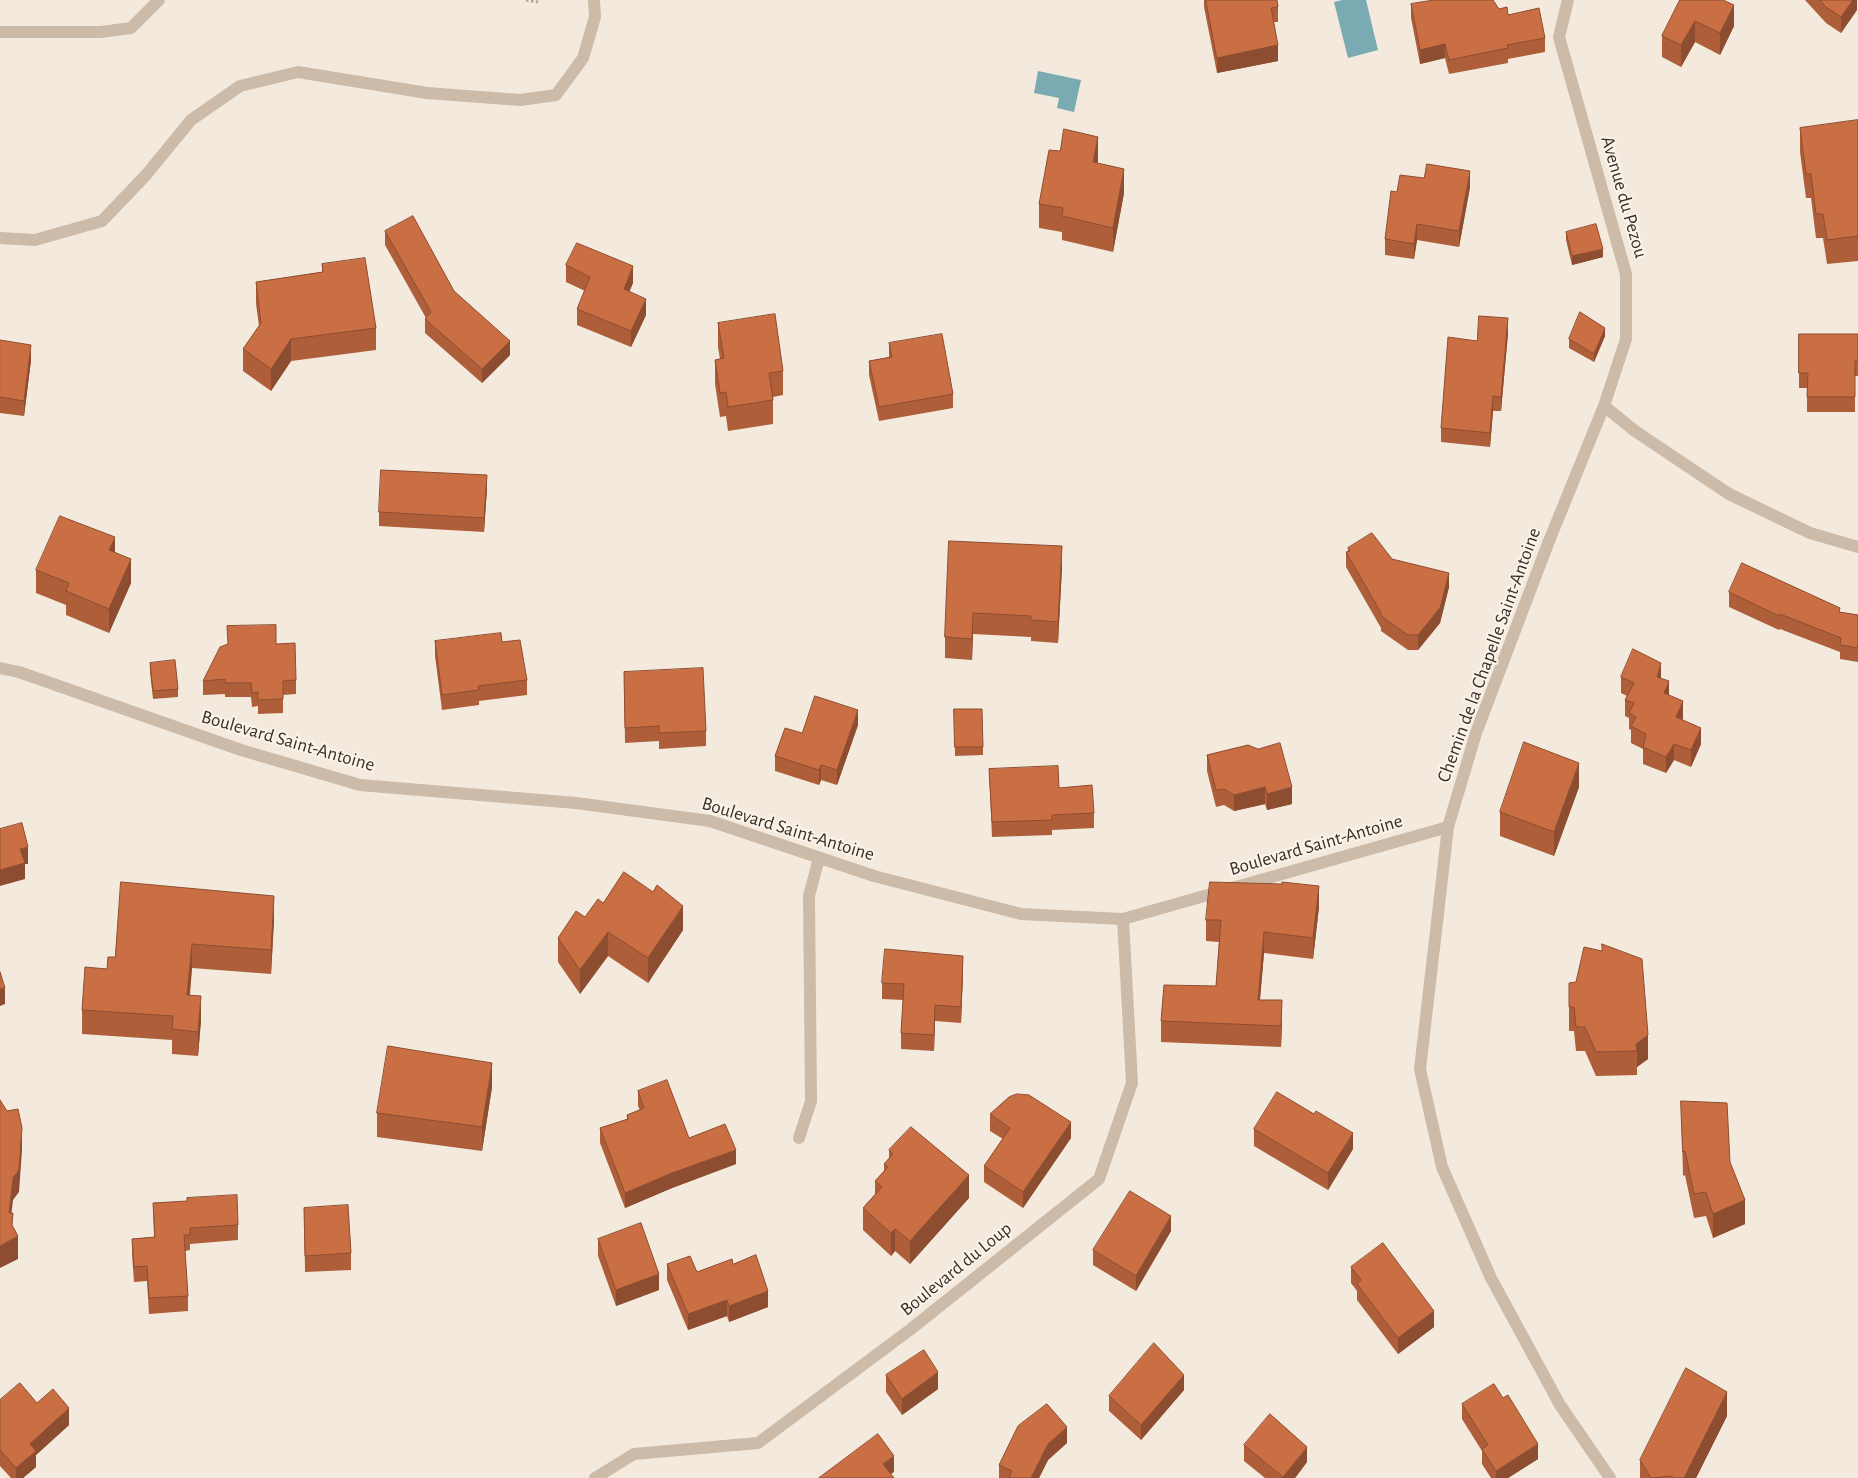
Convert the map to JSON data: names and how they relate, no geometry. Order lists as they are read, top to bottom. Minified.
{"streets":{"street":["Avenue du Pezou","Chemin de la Chapelle Saint-Antoine","Boulevard Saint-Antoine","Boulevard du Loup"]},"crossings":[["Avenue du Pezou","Chemin de la Chapelle Saint-Antoine"],["Chemin de la Chapelle Saint-Antoine","Boulevard Saint-Antoine"],["Boulevard Saint-Antoine","Boulevard du Loup"]]}
